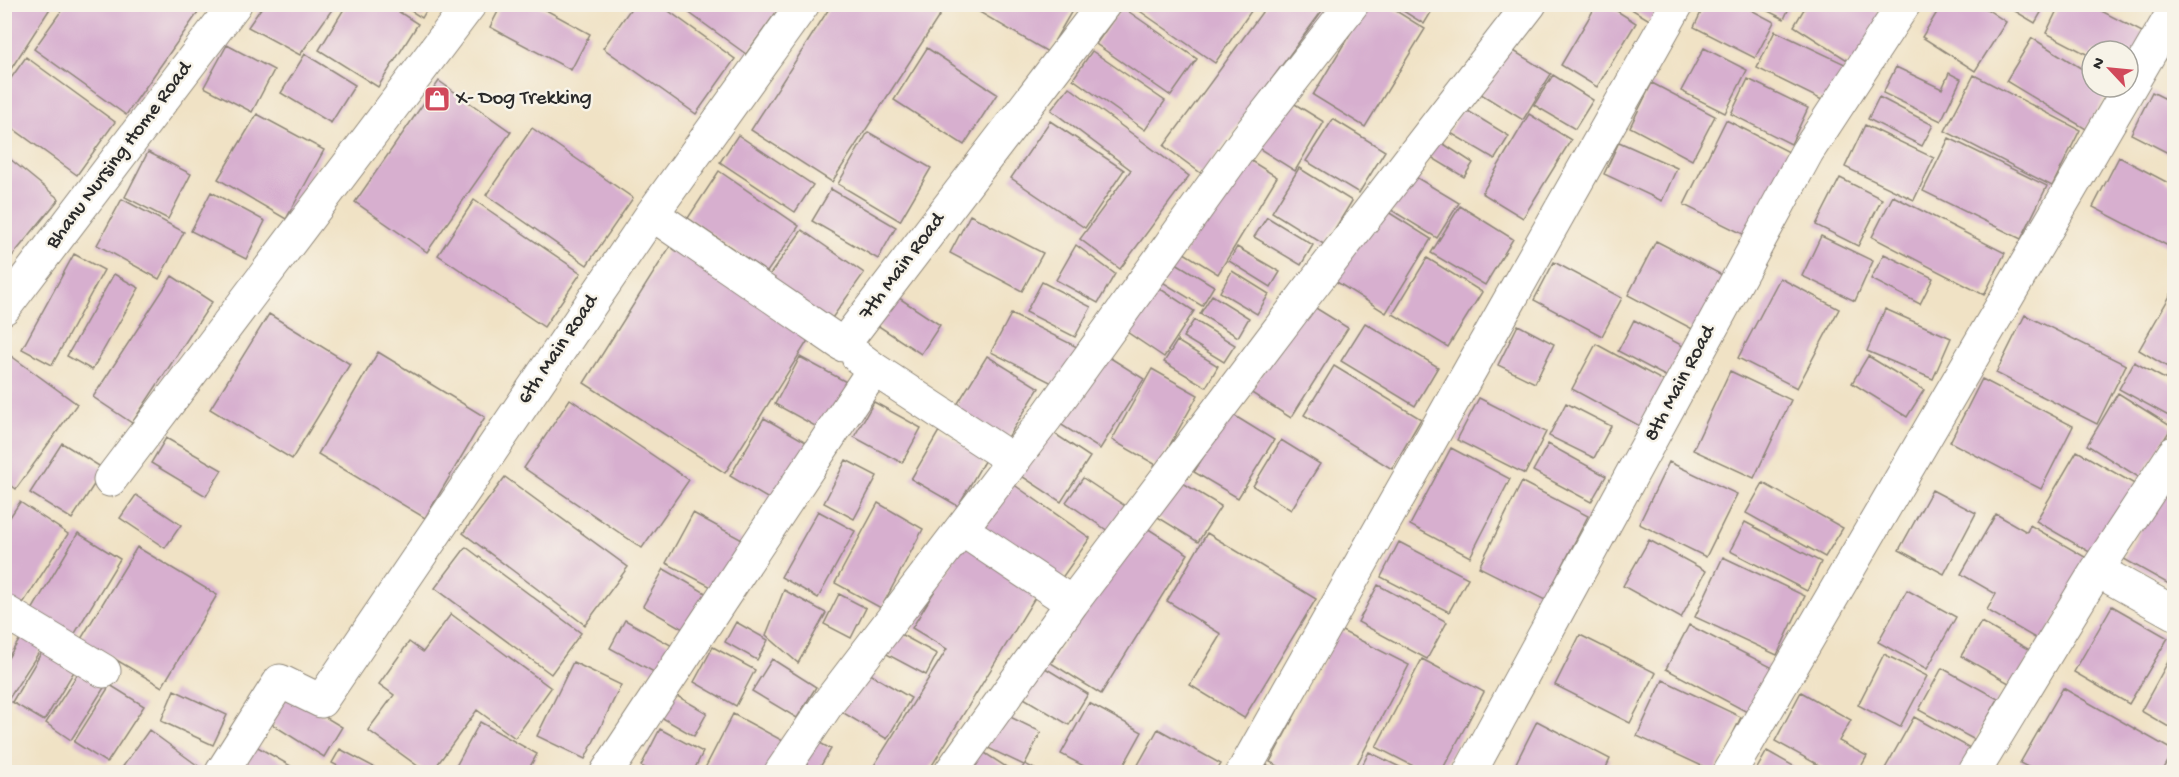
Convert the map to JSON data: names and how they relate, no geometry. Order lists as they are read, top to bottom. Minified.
{"streets":{"street":["Bhanu Nursing Home Road","7th Main Road","6th Main Road","8th Main Road"]},"places":{"shop":["X- Dog Trekking"]},"north":"top left"}
